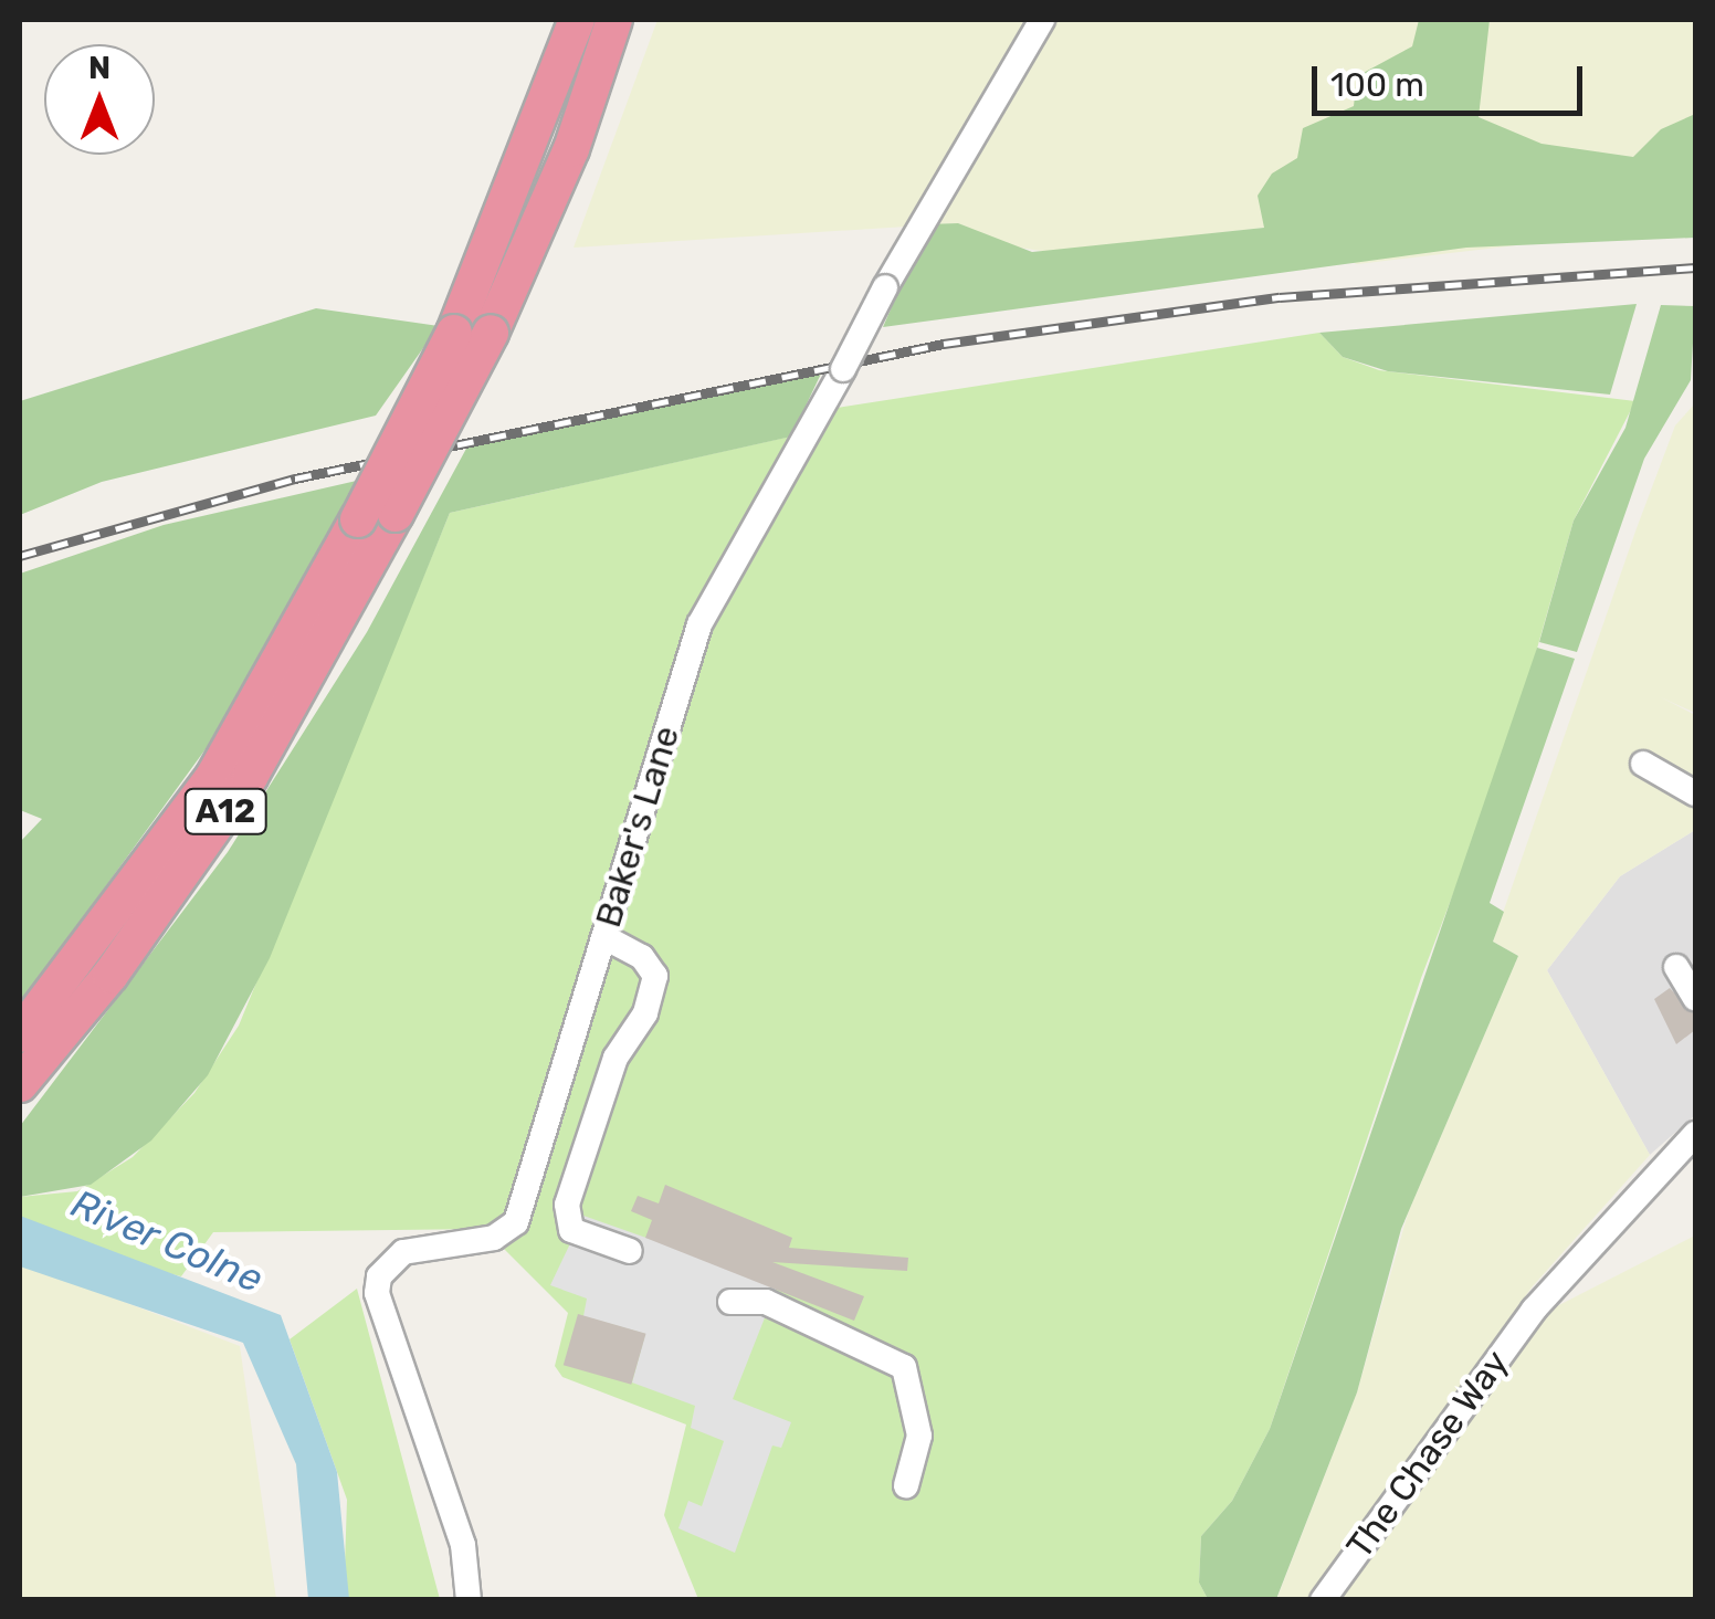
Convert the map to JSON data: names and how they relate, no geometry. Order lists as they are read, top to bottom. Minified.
{"streets":{"highway":["A12"],"street":["Baker's Lane","The Chase Way"]},"water":["River Colne"],"scale_bar":"100 m","north":"top"}
